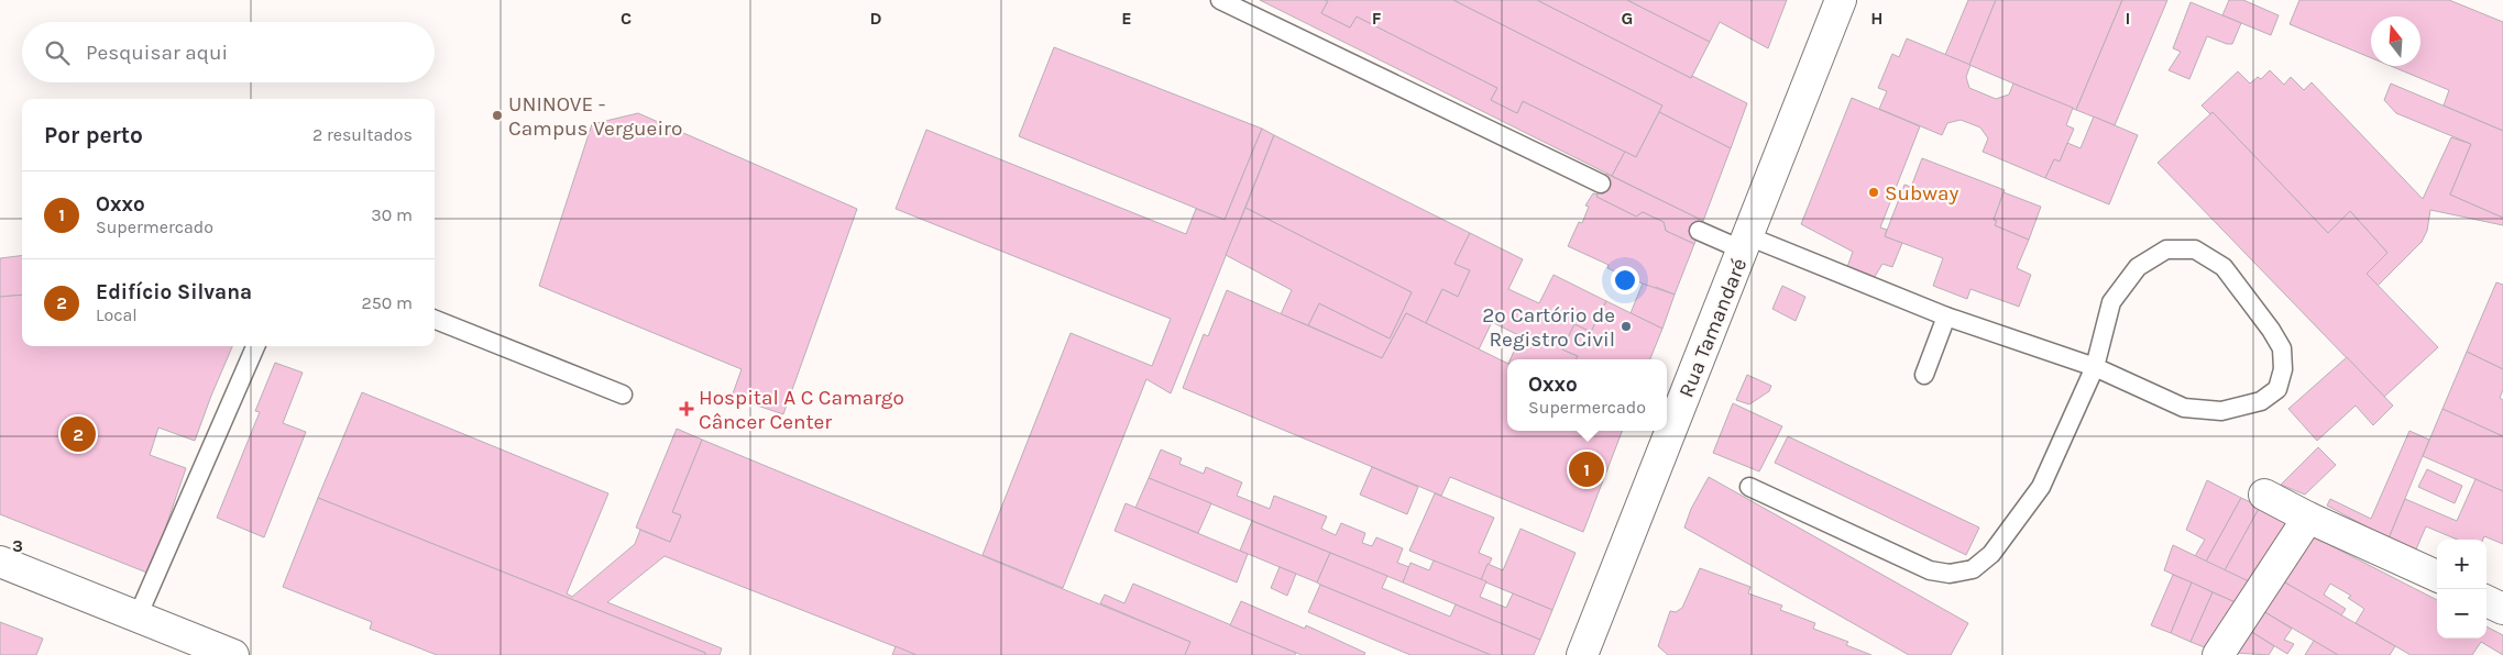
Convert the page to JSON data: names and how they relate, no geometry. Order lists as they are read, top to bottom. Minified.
{"streets":{"street":["Rua Tamandaré"]},"places":{"other":["UNINOVE - Campus Vergueiro","Subway","2º Cartório de Registro Civil"],"health":["Hospital A C Camargo Câncer Center"]},"north":"top","page":{"search":"Pesquisar aqui","heading":["Por perto","2 resultados"],"list":[{"mark":"1","name":"Oxxo","note":"Supermercado","value":"30 m"},{"mark":"2","name":"Edifício Silvana","note":"Local","value":"250 m"}],"popup":["Oxxo","Supermercado"],"pins":["2","1"],"map_buttons":["+","−"]},"grid":{"columns":["C","D","E","F","G","H","I"],"rows":["3"]}}
